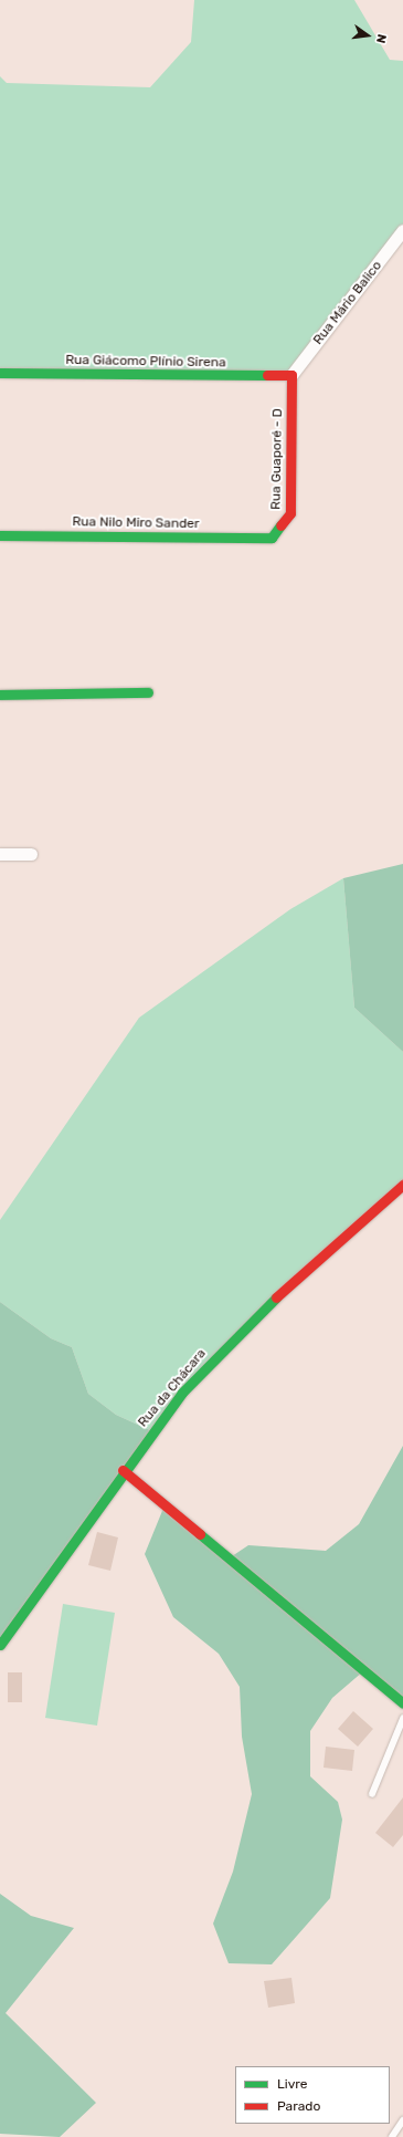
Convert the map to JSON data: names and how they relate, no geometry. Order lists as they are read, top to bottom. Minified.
{"streets":{"street":["Rua Mário Balico","Rua Giácomo Plínio Sirena","Rua Guaporé - D","Rua Nilo Miro Sander","Rua da Chácara"]},"crossings":[["Rua Mário Balico","Rua Giácomo Plínio Sirena"],["Rua Mário Balico","Rua Guaporé - D"],["Rua Giácomo Plínio Sirena","Rua Guaporé - D"],["Rua Guaporé - D","Rua Nilo Miro Sander"]],"legend":["Livre","Parado"],"north":"right"}
